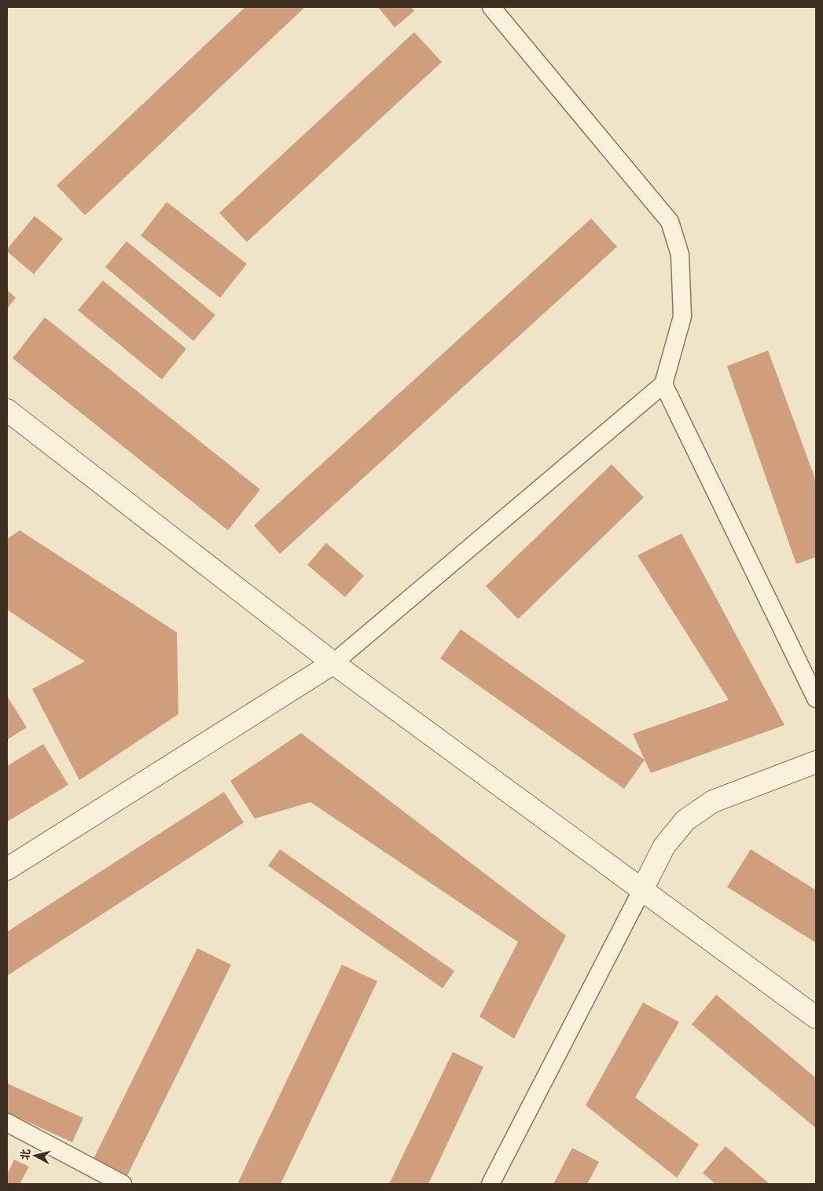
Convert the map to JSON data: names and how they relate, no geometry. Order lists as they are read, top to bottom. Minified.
{"north":"left"}
